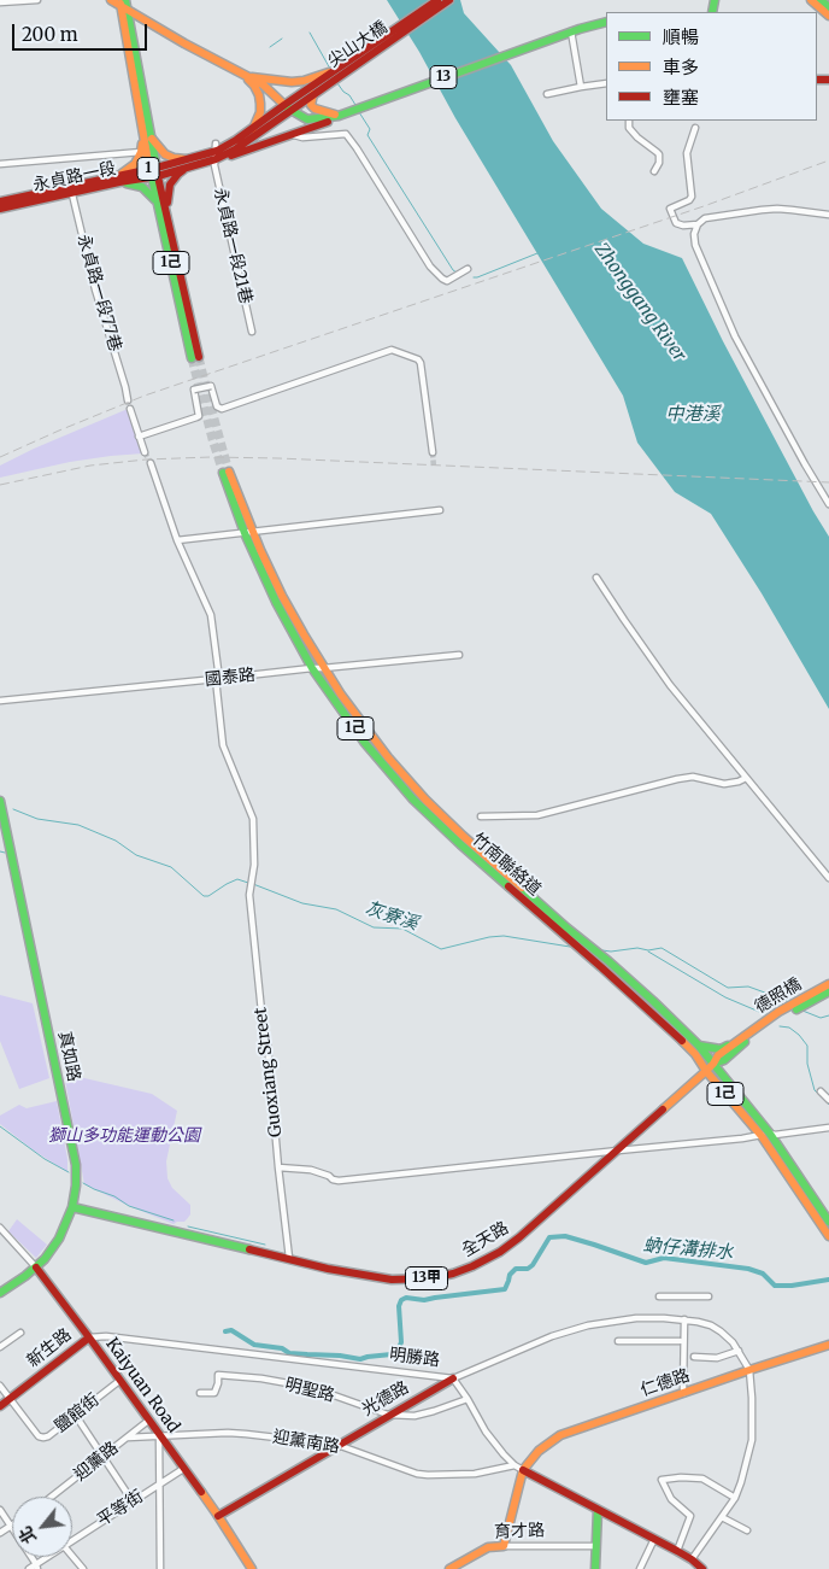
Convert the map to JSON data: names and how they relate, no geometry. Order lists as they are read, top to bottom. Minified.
{"streets":{"main road":["尖山大橋","13","1","永貞路一段","1己","竹南聯絡道","德照橋","真如路","全天路","13甲","新生路","明勝路","仁德路","Kaiyuan Road","光德路","育才路"],"street":["永貞路一段21巷","永貞路一段77巷","國泰路","Guoxiang Street","明聖路","鹽館街","迎薰南路","迎薰路","平等街"]},"crossings":[["尖山大橋","永貞路一段"],["13","永貞路一段"],["13","永貞路一段21巷"],["永貞路一段","永貞路一段21巷"],["永貞路一段","1己"],["永貞路一段","永貞路一段77巷"],["國泰路","竹南聯絡道"],["國泰路","Guoxiang Street"],["竹南聯絡道","全天路"],["竹南聯絡道","13甲"],["德照橋","13甲"],["真如路","全天路"],["真如路","Kaiyuan Road"],["Guoxiang Street","全天路"],["全天路","13甲"],["新生路","明勝路"],["新生路","Kaiyuan Road"],["新生路","鹽館街"],["明勝路","仁德路"],["明勝路","Kaiyuan Road"],["明勝路","明聖路"],["明勝路","光德路"],["明勝路","迎薰南路"],["仁德路","光德路"],["Kaiyuan Road","光德路"],["Kaiyuan Road","鹽館街"],["Kaiyuan Road","迎薰南路"],["Kaiyuan Road","迎薰路"],["Kaiyuan Road","平等街"],["明聖路","光德路"],["光德路","迎薰南路"],["迎薰南路","迎薰路"]],"water":["Zhonggang River","中港溪","灰寮溪","蚋仔溝排水"],"parks":["獅山多功能運動公園"],"legend":["順暢","車多","壅塞"],"scale_bar":"200 m","north":"bottom left"}
